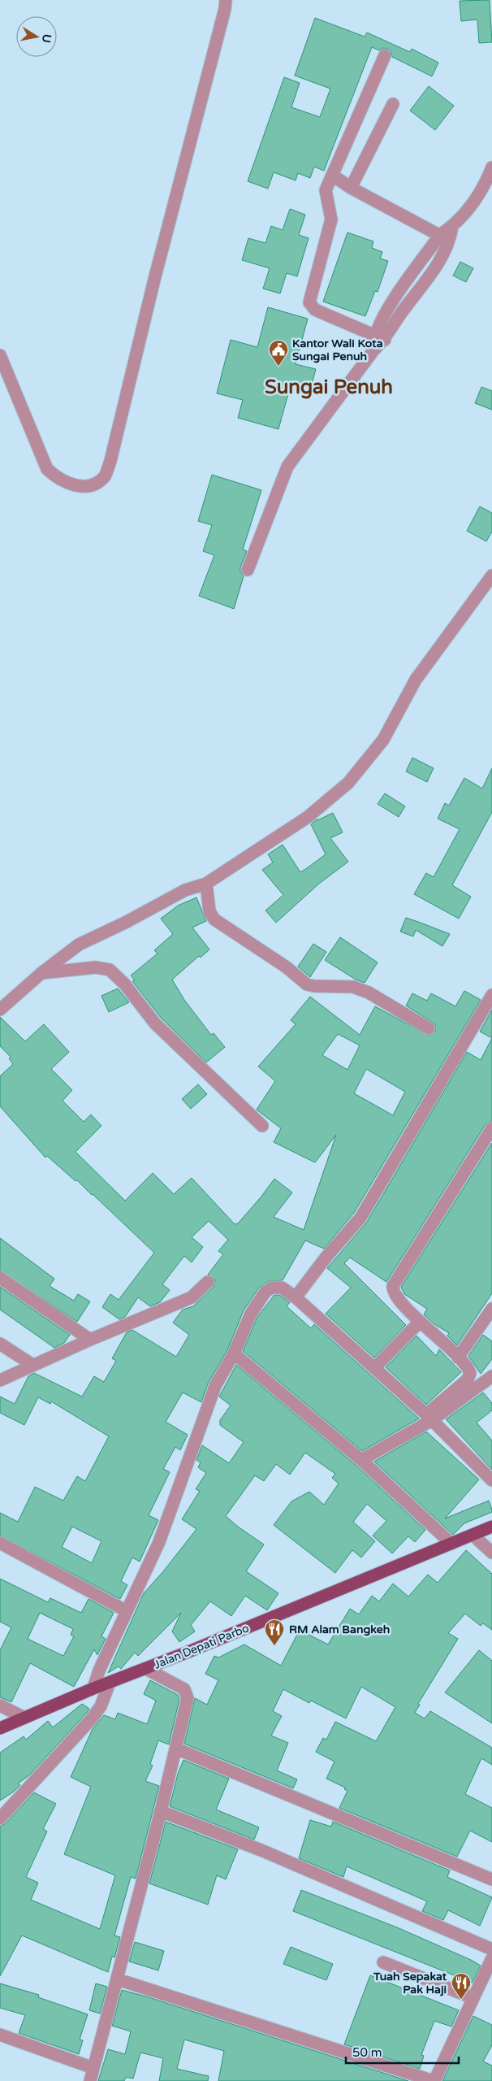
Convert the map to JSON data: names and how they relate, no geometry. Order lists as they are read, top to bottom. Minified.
{"streets":{"main road":["Jalan Depati Parbo"]},"districts":["Sungai Penuh"],"places":{"public building":["Kantor Wali Kota Sungai Penuh"],"restaurant":["RM Alam Bangkeh","Tuah Sepakat Pak Haji"]},"scale_bar":"50 m","north":"right"}
